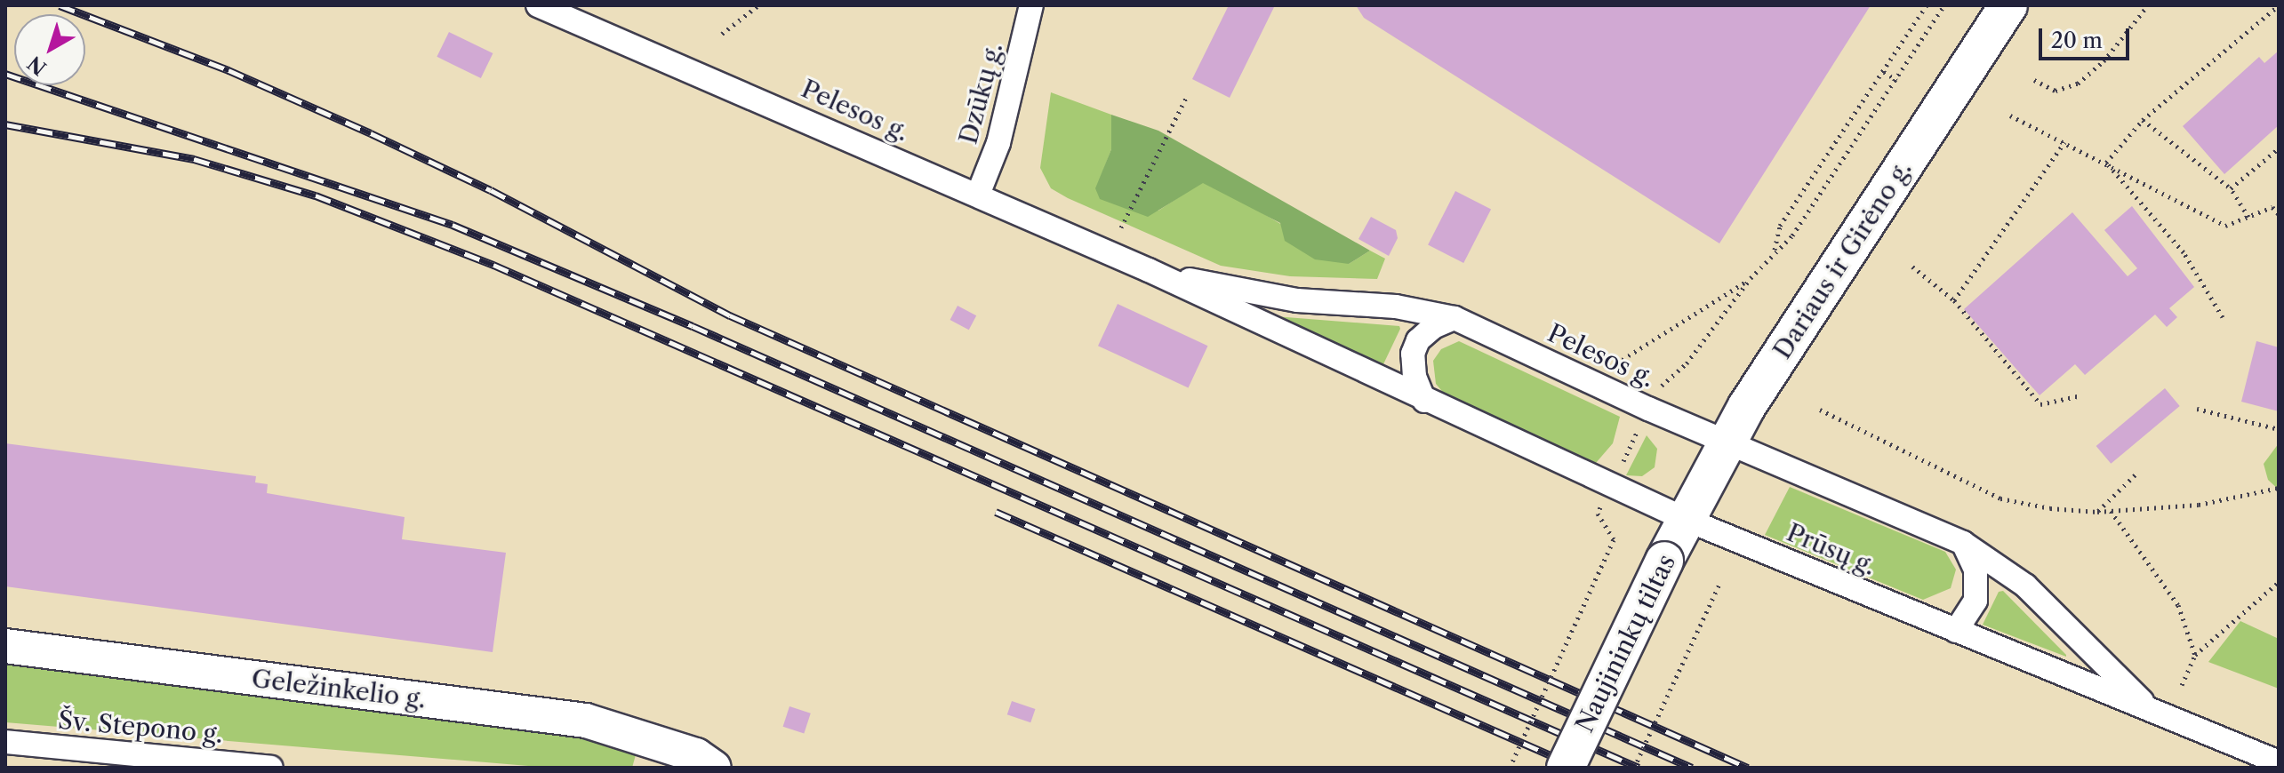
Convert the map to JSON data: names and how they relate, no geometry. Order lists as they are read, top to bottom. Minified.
{"streets":{"main road":["Dariaus ir Girėno g.","Naujininkų tiltas","Geležinkelio g."],"street":["Dzūkų g.","Pelesos g.","Prūsų g.","Šv. Stepono g."]},"crossings":[["Dzūkų g.","Pelesos g."],["Pelesos g.","Dariaus ir Girėno g."],["Pelesos g.","Prūsų g."],["Pelesos g.","Naujininkų tiltas"],["Dariaus ir Girėno g.","Prūsų g."],["Dariaus ir Girėno g.","Naujininkų tiltas"],["Prūsų g.","Naujininkų tiltas"]],"scale_bar":"20 m","north":"bottom left"}
